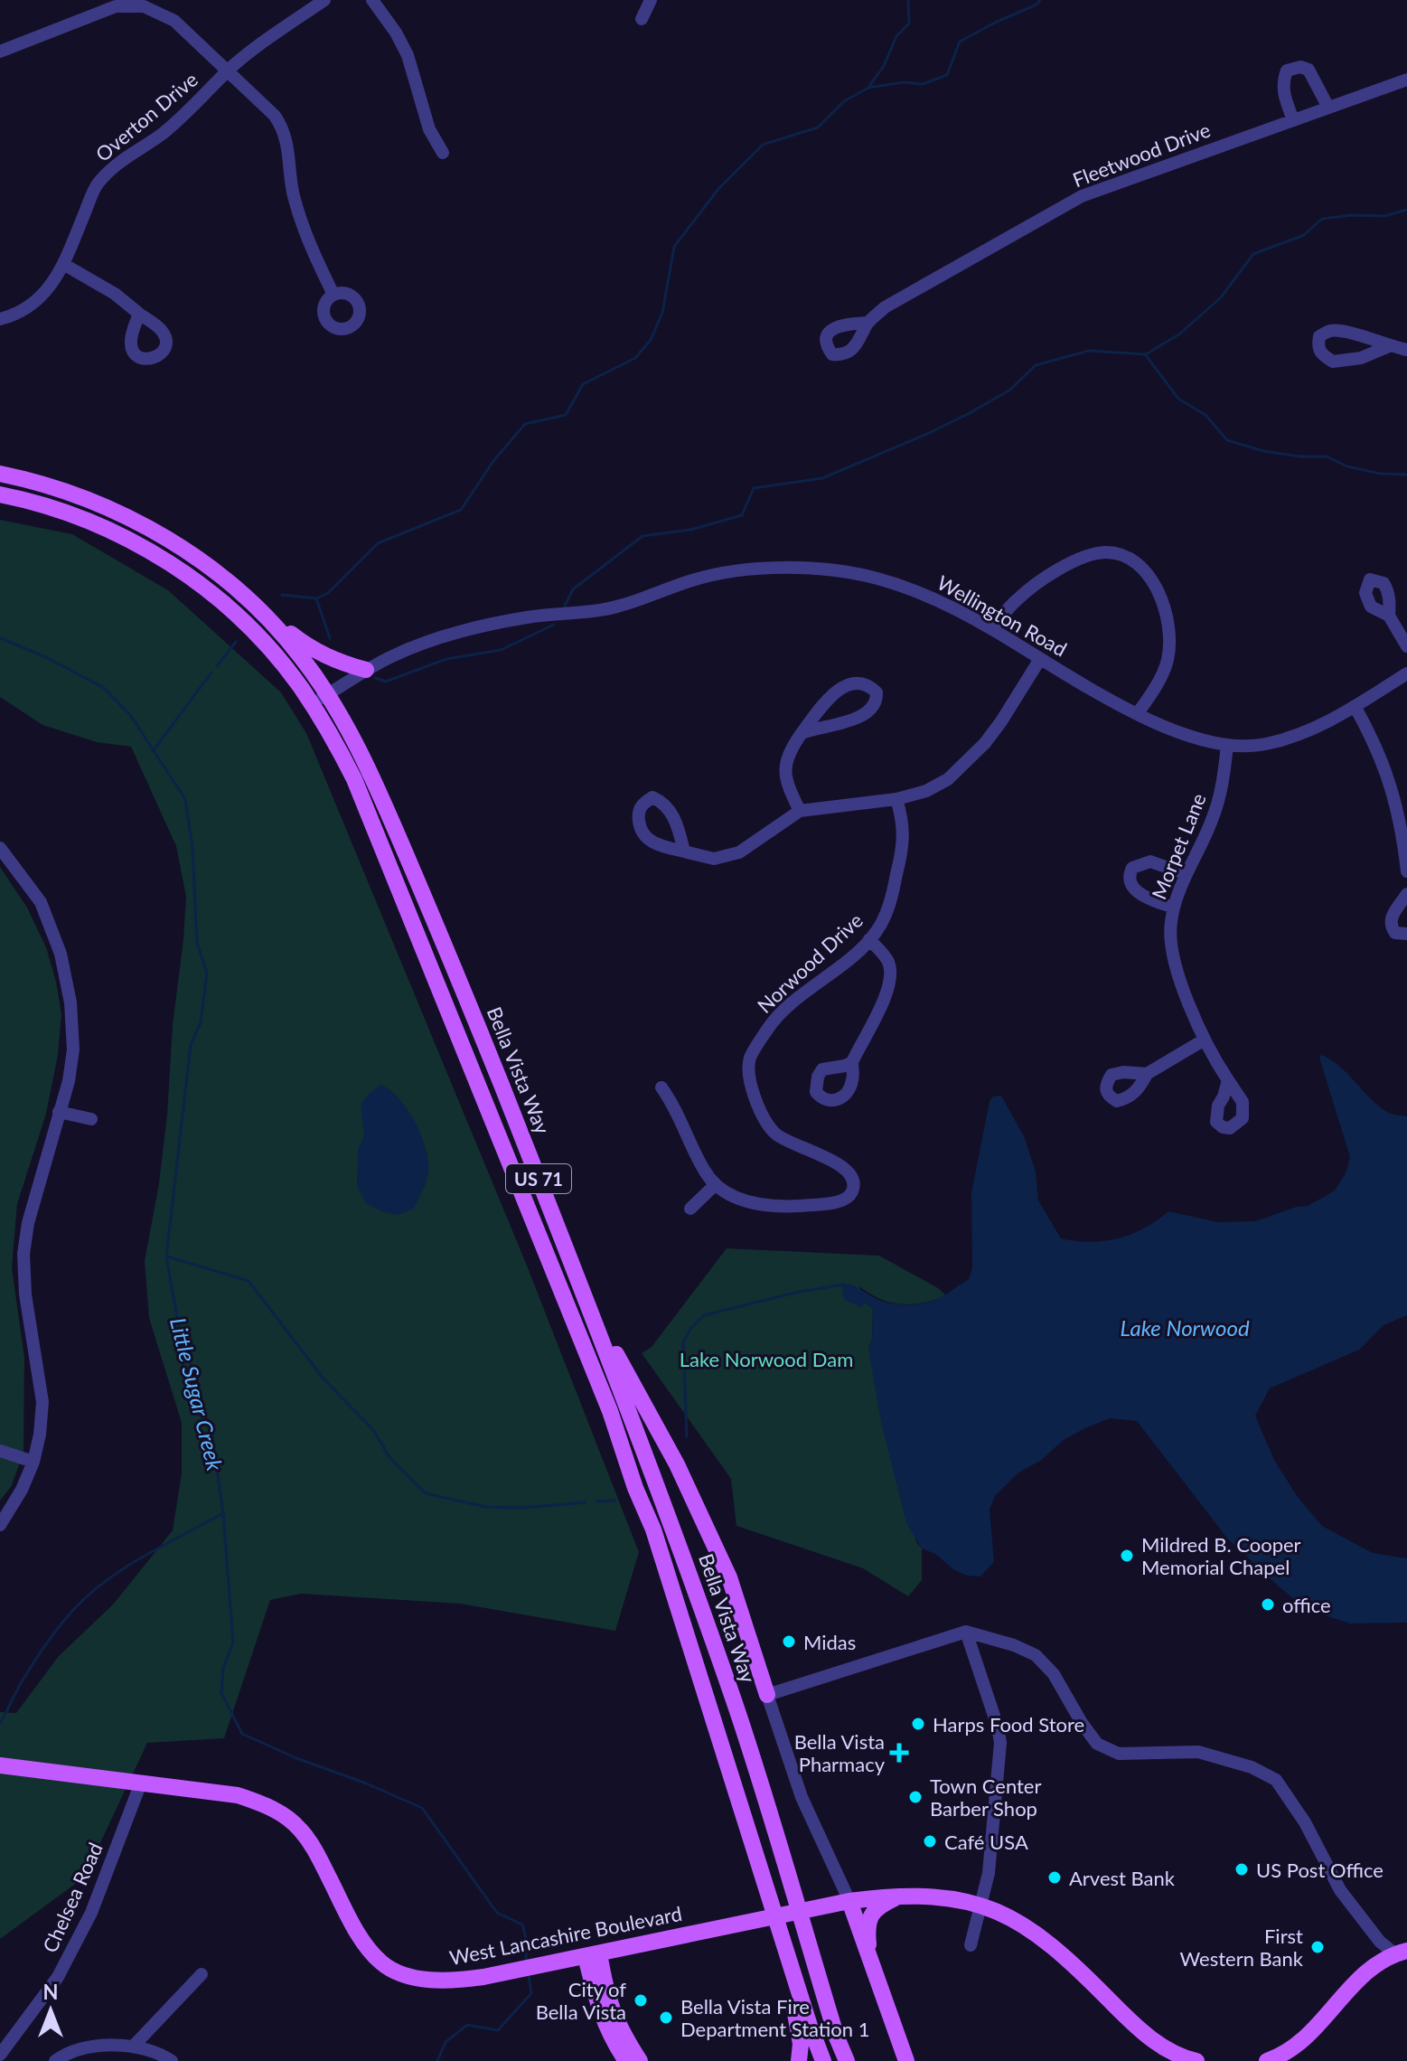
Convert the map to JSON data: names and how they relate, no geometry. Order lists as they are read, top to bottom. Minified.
{"streets":{"main road":["Bella Vista Way","US 71","West Lancashire Boulevard"],"street":["Overton Drive","Fleetwood Drive","Wellington Road","Morpet Lane","Norwood Drive","Chelsea Road"]},"crossings":[["Wellington Road","Morpet Lane"],["Wellington Road","Bella Vista Way"],["Wellington Road","US 71"],["Chelsea Road","West Lancashire Boulevard"]],"water":["Lake Norwood","Little Sugar Creek"],"parks":["Lake Norwood Dam"],"places":{"other":["Mildred B. Cooper Memorial Chapel","office","Midas","Harps Food Store","Town Center Barber Shop","Café USA","US Post Office","Arvest Bank","First Western Bank","City of Bella Vista","Bella Vista Fire Department Station 1"],"health":["Bella Vista Pharmacy"]},"north":"top"}
